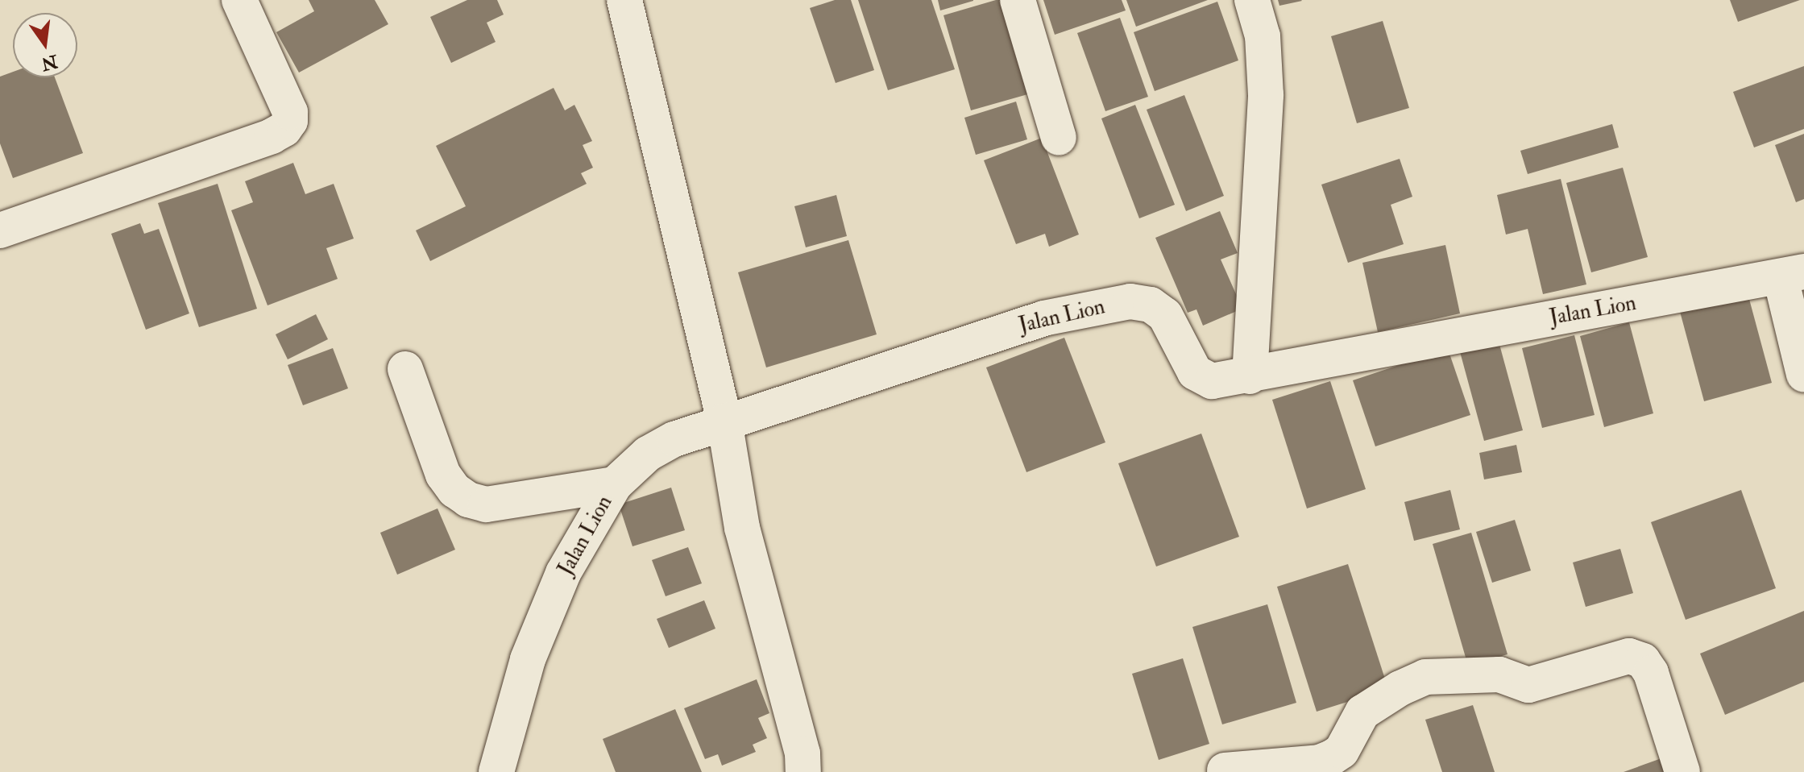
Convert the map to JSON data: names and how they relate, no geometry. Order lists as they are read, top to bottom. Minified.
{"streets":{"street":["Jalan Lion"]},"north":"bottom"}
